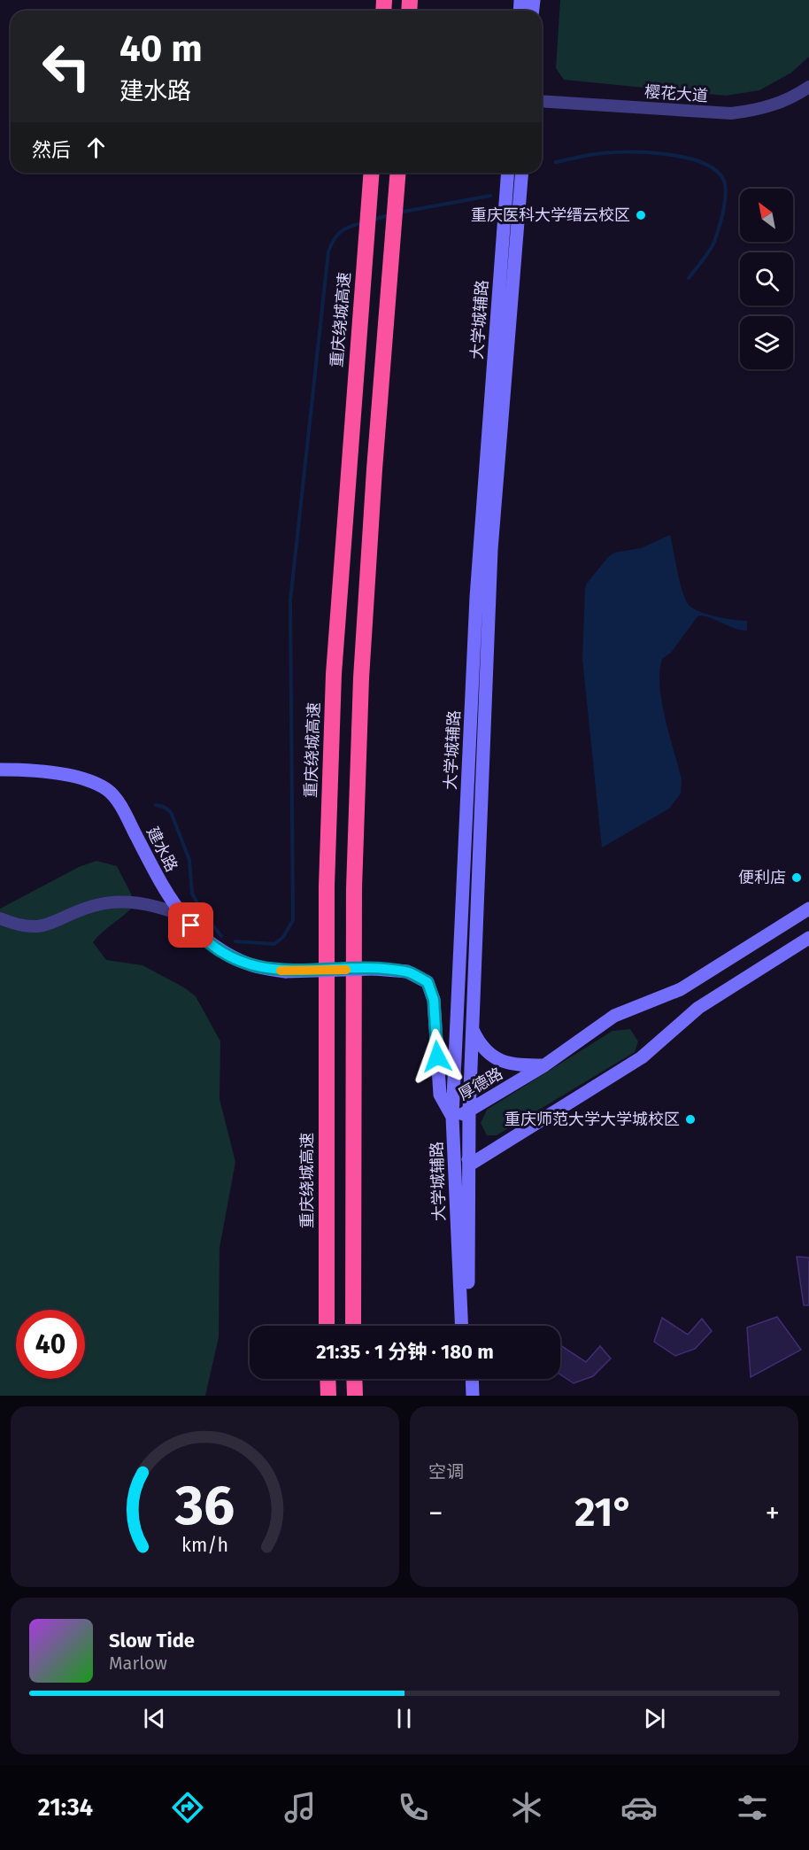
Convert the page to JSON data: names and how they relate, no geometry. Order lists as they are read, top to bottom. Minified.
{"streets":{"highway":["重庆绕城高速"],"street":["樱花大道","大学城辅路","建水路","厚德路"]},"crossings":[["大学城辅路","建水路"],["大学城辅路","厚德路"],["建水路","厚德路"]],"places":["重庆医科大学缙云校区","便利店","重庆师范大学大学城校区"],"north":"top left","page":{"turn":["40 m","建水路"],"then":"然后","limit":"40","trip":"21:35 · 1 分钟 · 180 m","tile":"空调","heat":["−","21°","+"],"song":["Slow Tide","Marlow"],"tabs":"21:34","gauge":["36","km/h"]}}
